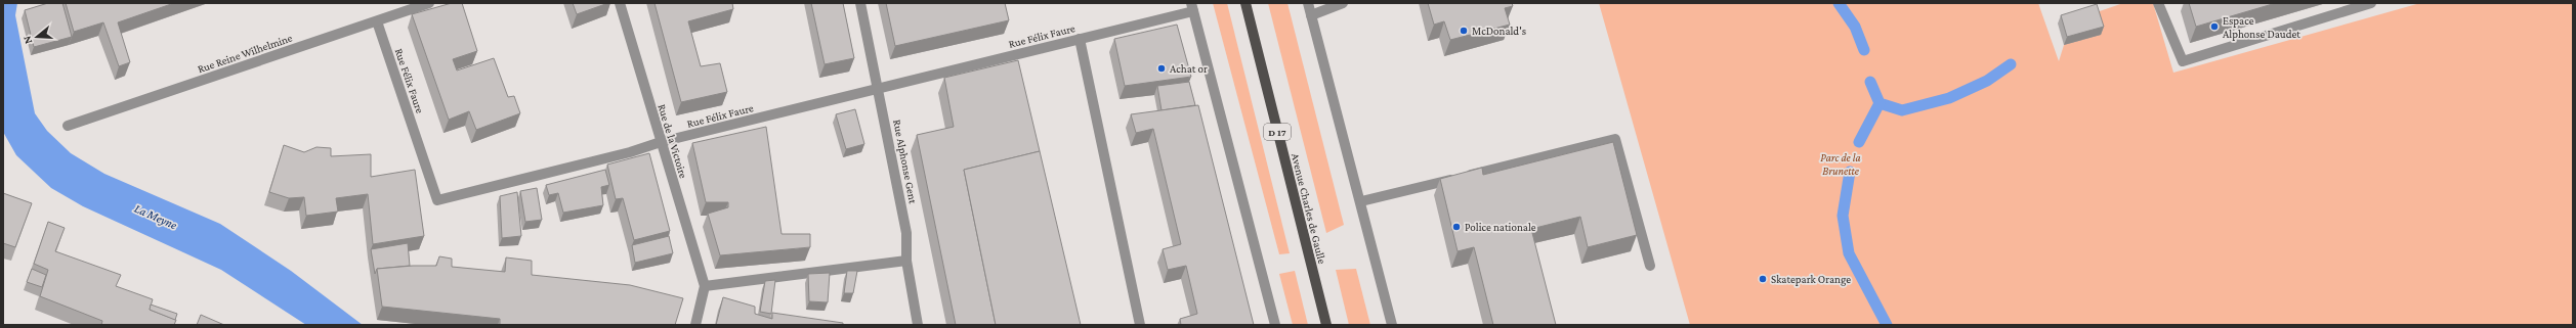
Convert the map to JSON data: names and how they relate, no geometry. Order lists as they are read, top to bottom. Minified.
{"streets":{"main road":["D 17","Avenue Charles de Gaulle"],"street":["Rue Félix Faure","Rue Reine Wilhelmine","Rue de la Victoire","Rue Alphonse Gent"]},"crossings":[["Rue Félix Faure","Rue Reine Wilhelmine"],["Rue Félix Faure","Rue de la Victoire"],["Rue Félix Faure","Rue Alphonse Gent"]],"water":["La Meyne"],"parks":["Parc de la Brunette"],"places":["Espace Alphonse Daudet","McDonald's","Achat or","Police nationale","Skatepark Orange"],"north":"left"}
